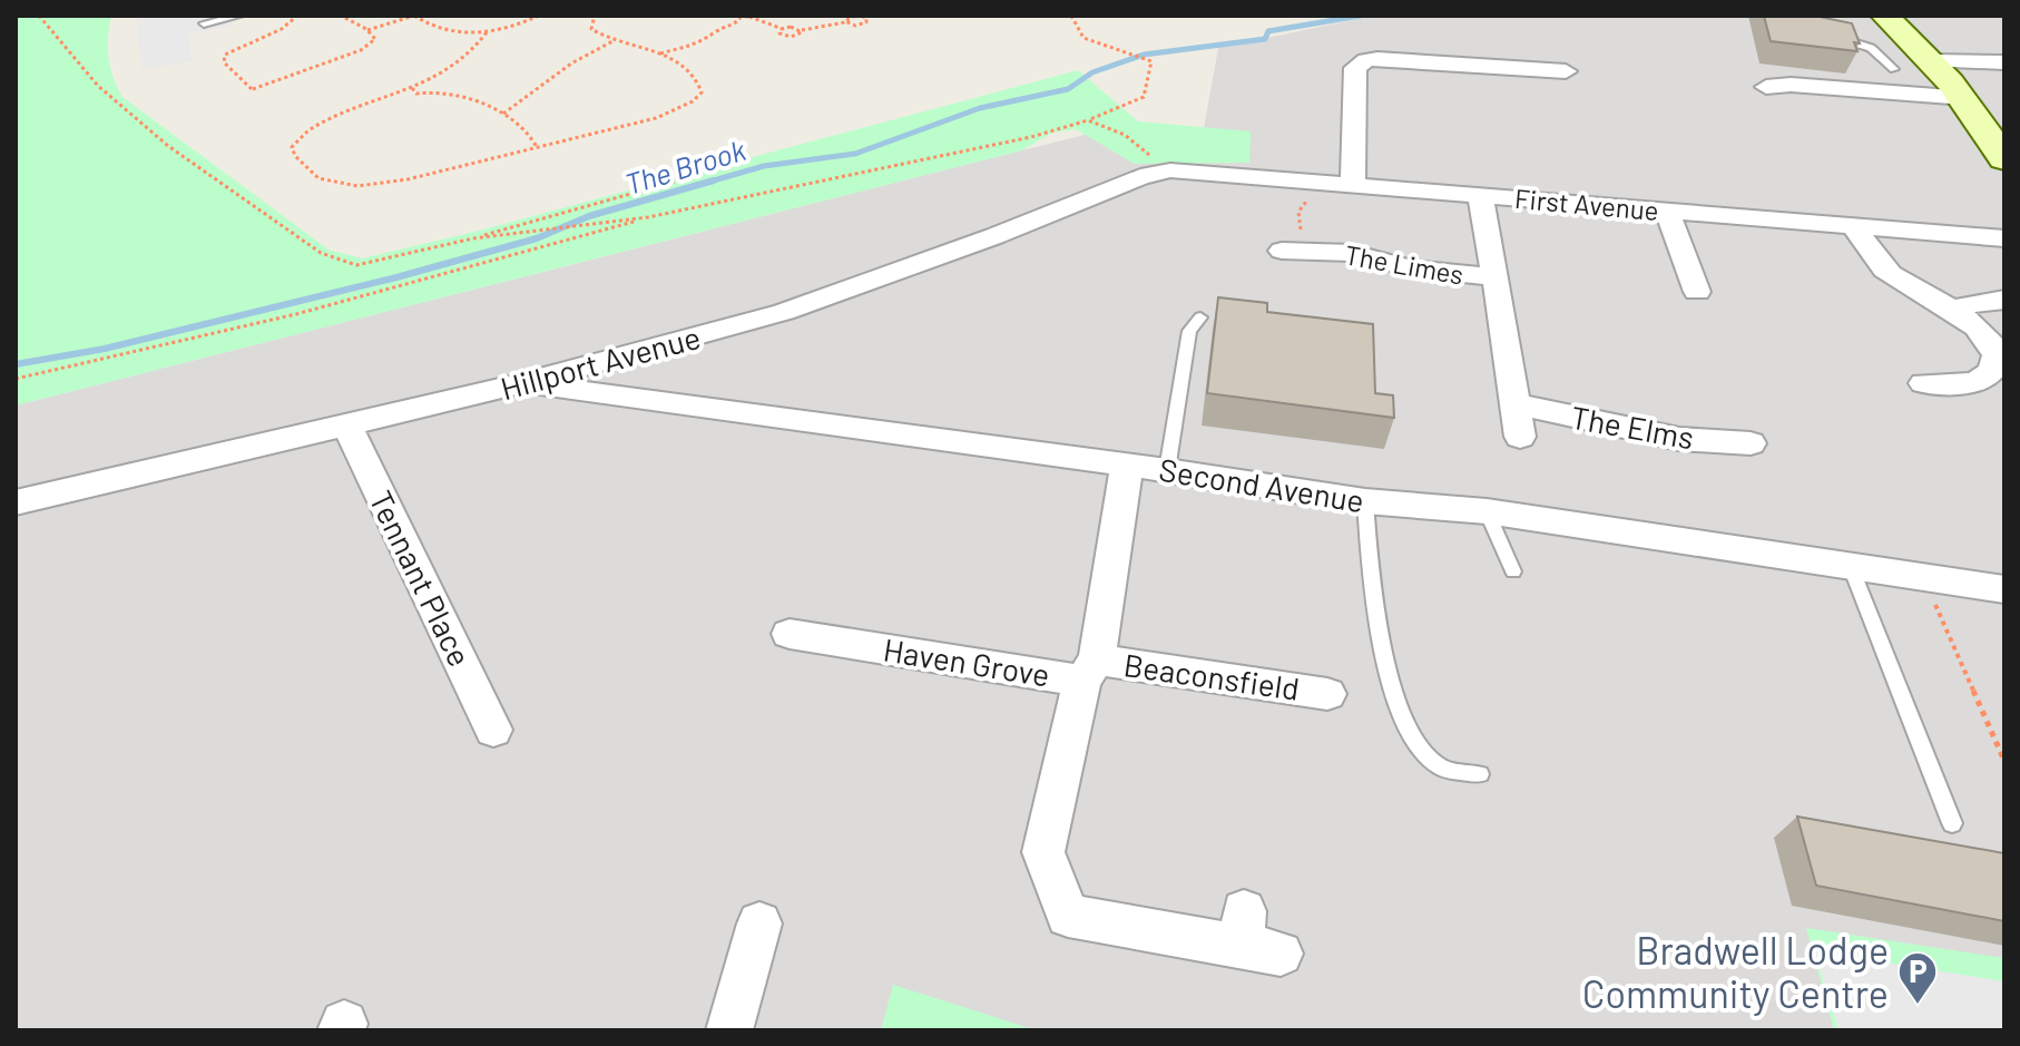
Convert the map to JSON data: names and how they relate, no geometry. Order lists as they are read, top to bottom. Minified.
{"streets":{"street":["First Avenue","The Limes","Hillport Avenue","The Elms","Second Avenue","Tennant Place","Haven Grove","Beaconsfield"]},"crossings":[["First Avenue","The Limes"],["First Avenue","Hillport Avenue"],["Hillport Avenue","Second Avenue"],["Hillport Avenue","Tennant Place"],["Second Avenue","Haven Grove"],["Haven Grove","Beaconsfield"]],"water":["The Brook"],"places":{"parking":["Bradwell Lodge Community Centre"]}}
